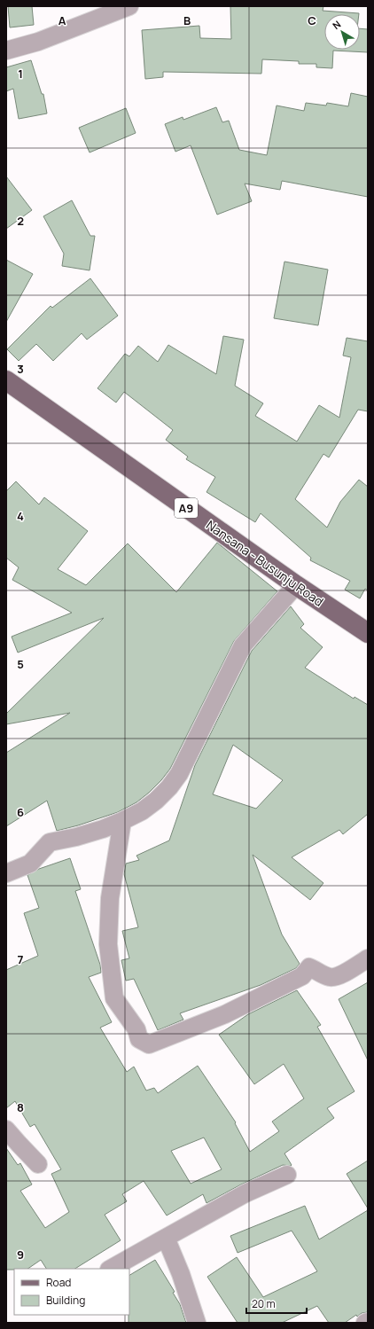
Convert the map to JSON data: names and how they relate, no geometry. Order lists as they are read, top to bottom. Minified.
{"streets":{"main road":["A9","Nansana - Busunju Road"]},"legend":["Road","Building"],"scale_bar":"20 m","north":"top left","grid":{"columns":["A","B","C"],"rows":["1","2","3","4","5","6","7","8","9"]}}
